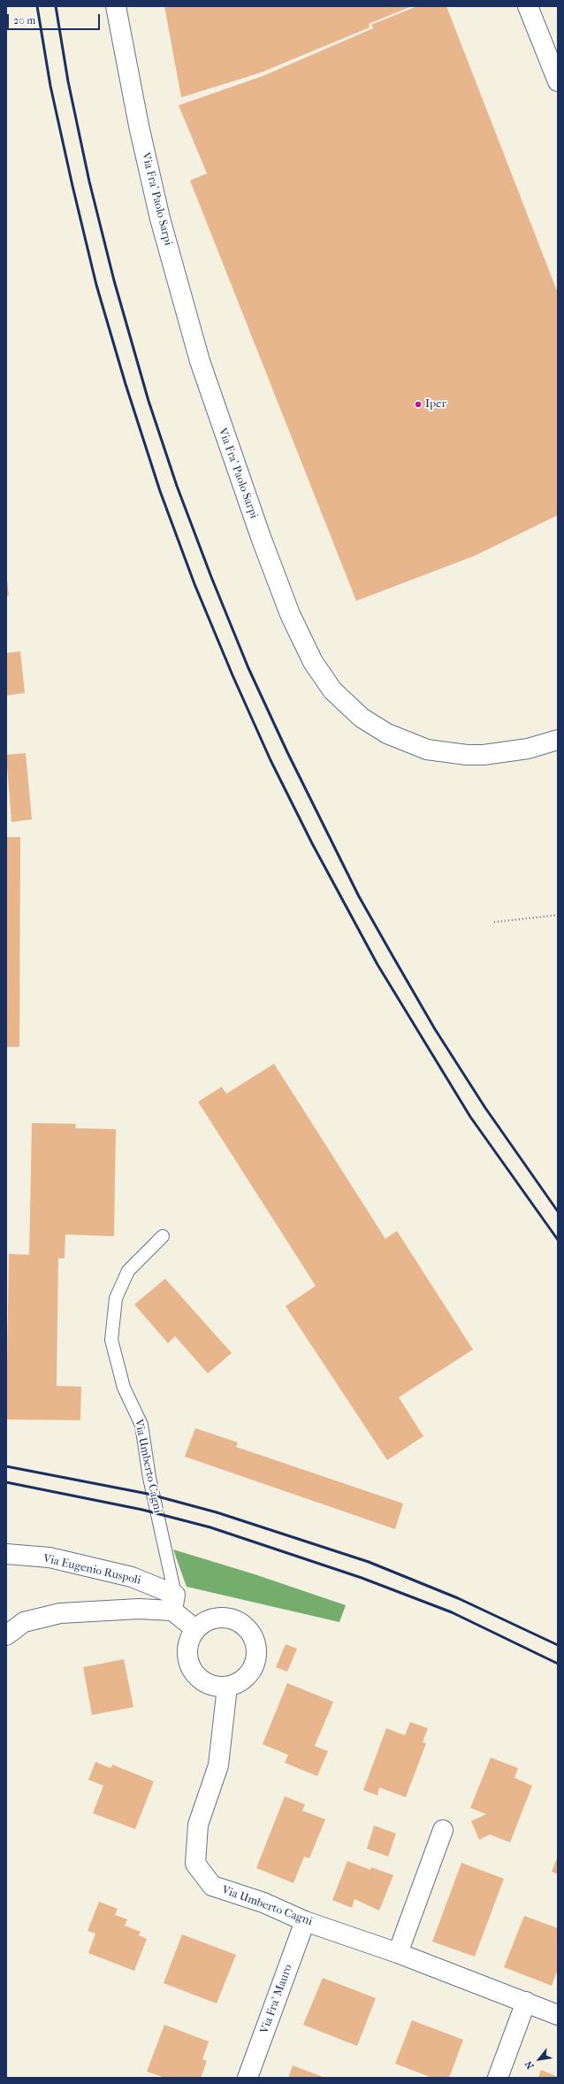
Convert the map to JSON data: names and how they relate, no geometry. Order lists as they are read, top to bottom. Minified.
{"streets":{"street":["Via Fra' Paolo Sarpi","Via Umberto Cagni","Via Eugenio Ruspoli","Via Fra' Mauro"]},"crossings":[["Via Umberto Cagni","Via Eugenio Ruspoli"],["Via Umberto Cagni","Via Fra' Mauro"]],"places":["Iper"],"scale_bar":"20 m","north":"bottom left"}
